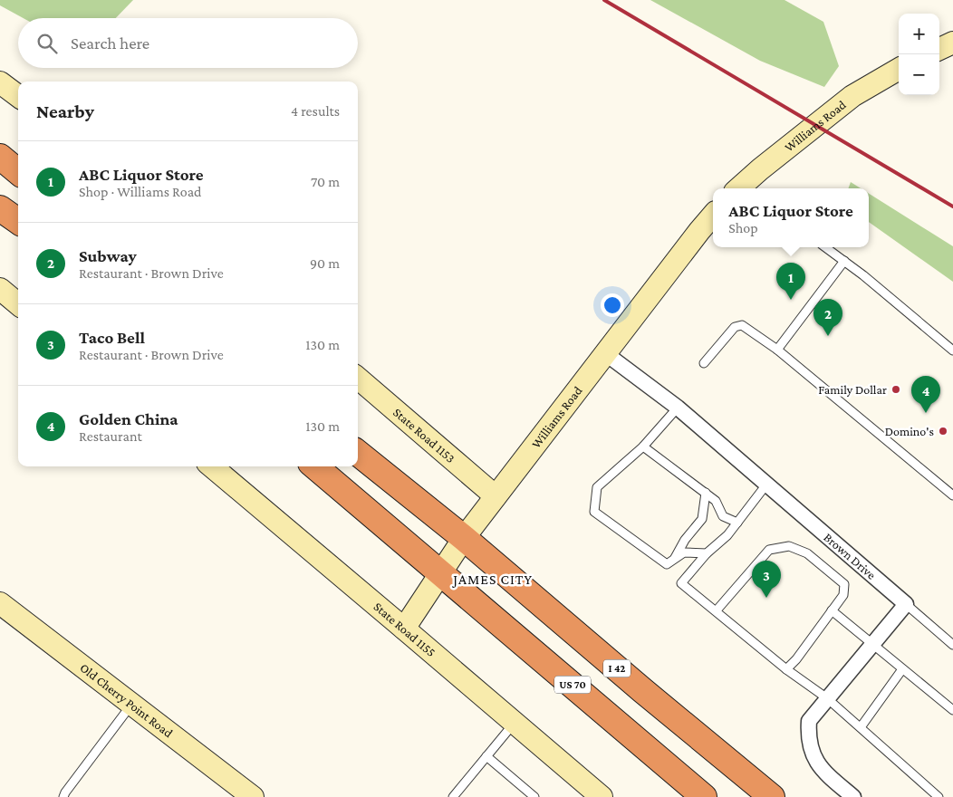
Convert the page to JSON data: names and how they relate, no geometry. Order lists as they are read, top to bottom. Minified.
{"streets":{"highway":["I 42","US 70"],"street":["Williams Road","State Road 1153","Brown Drive","State Road 1155","Old Cherry Point Road"]},"crossings":[["Williams Road","State Road 1153"],["Williams Road","Brown Drive"],["Williams Road","State Road 1155"],["Williams Road","I 42"],["Williams Road","US 70"]],"districts":["JAMES CITY"],"places":["Family Dollar","Domino's"],"page":{"map_buttons":["+","−"],"search":"Search here","heading":["Nearby","4 results"],"list":[{"mark":"1","name":"ABC Liquor Store","note":"Shop · Williams Road","value":"70 m"},{"mark":"2","name":"Subway","note":"Restaurant · Brown Drive","value":"90 m"},{"mark":"3","name":"Taco Bell","note":"Restaurant · Brown Drive","value":"130 m"},{"mark":"4","name":"Golden China","note":"Restaurant","value":"130 m"}],"popup":["ABC Liquor Store","Shop"],"pins":["1","2","4","3"]}}
